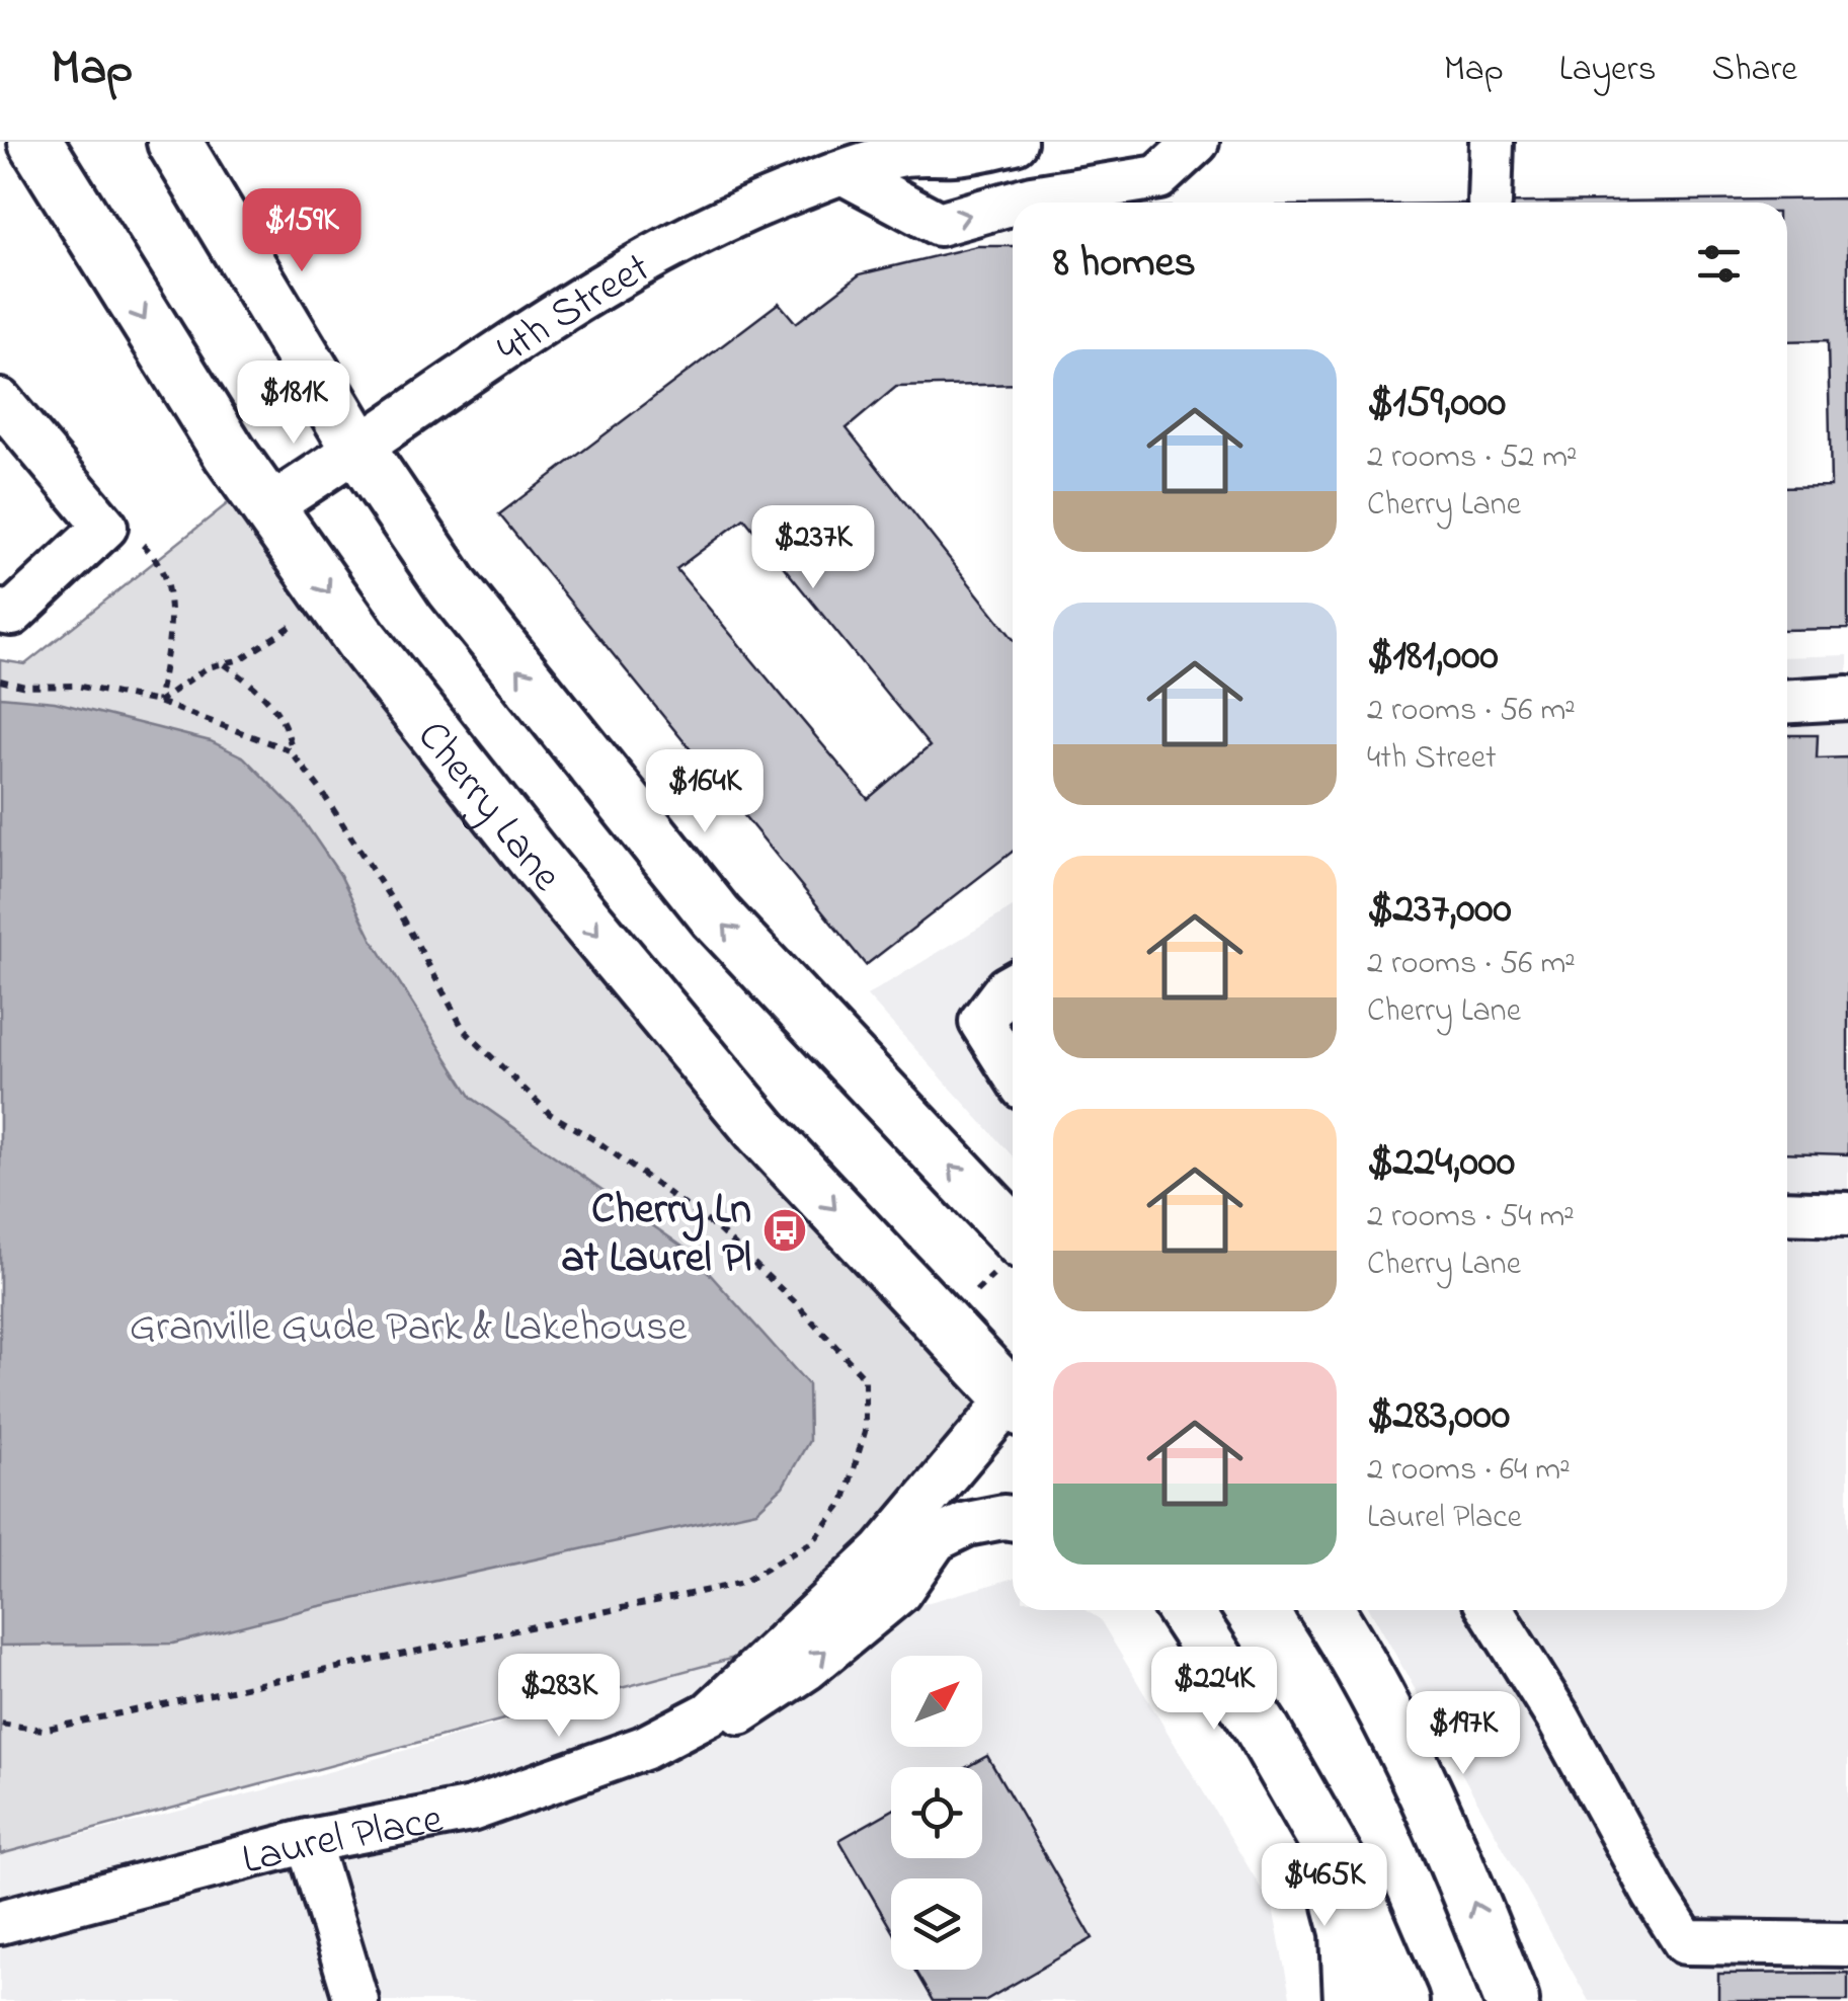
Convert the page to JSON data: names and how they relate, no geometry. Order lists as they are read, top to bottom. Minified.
{"streets":{"main road":["Cherry Lane"],"street":["4th Street","Laurel Place"]},"crossings":[["4th Street","Cherry Lane"]],"parks":["Granville Gude Park & Lakehouse"],"places":{"bus stop":["Cherry Ln at Laurel Pl"]},"north":"top right","page":{"header":"Map","nav":["Map","Layers","Share"],"price":["$159K","$181K","$237K","$164K","$224K","$283K","$197K","$465K"],"heading":"8 homes","list":[{"name":"$159,000","note":"2 rooms · 52 m² · Cherry Lane"},{"name":"$181,000","note":"2 rooms · 56 m² · 4th Street"},{"name":"$237,000","note":"2 rooms · 56 m² · Cherry Lane"},{"name":"$224,000","note":"2 rooms · 54 m² · Cherry Lane"},{"name":"$283,000","note":"2 rooms · 64 m² · Laurel Place"}]}}
